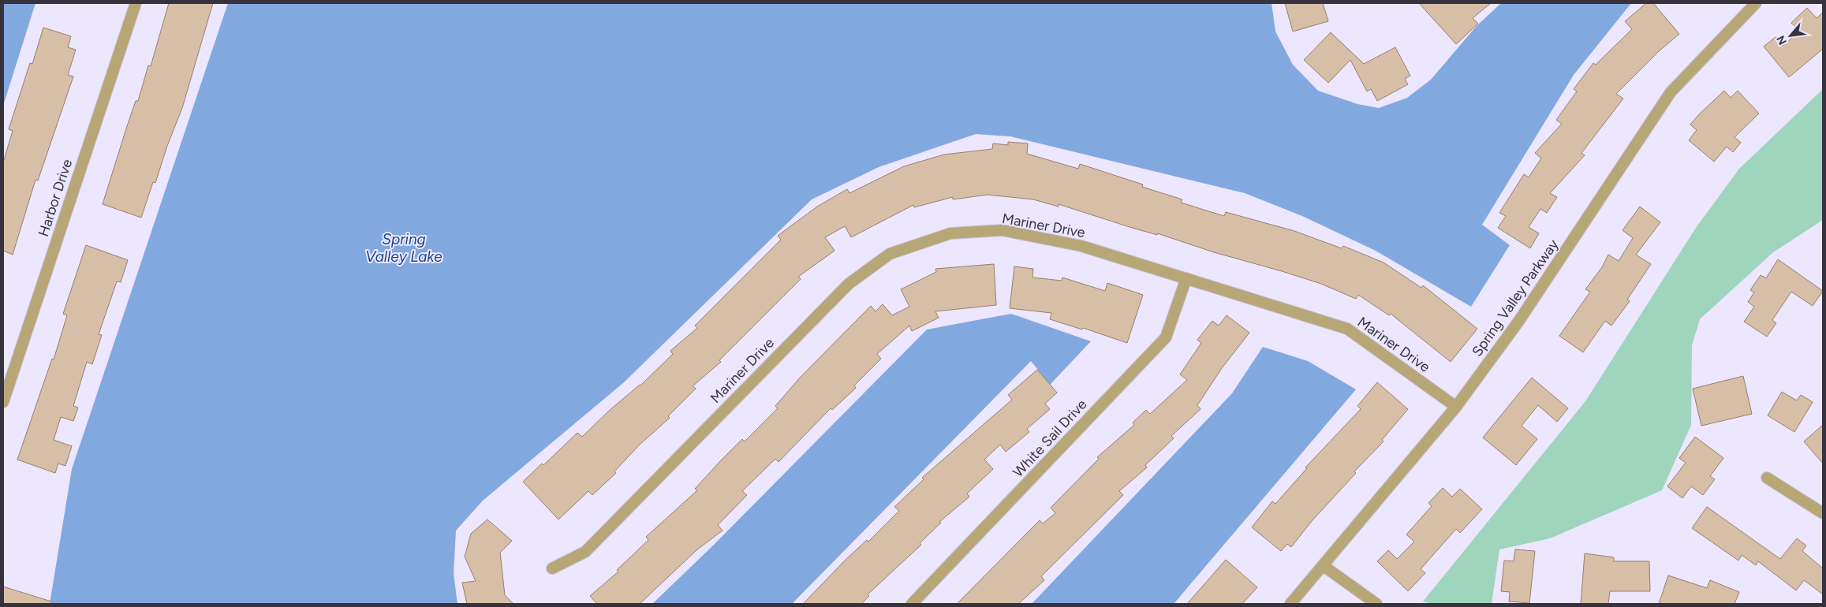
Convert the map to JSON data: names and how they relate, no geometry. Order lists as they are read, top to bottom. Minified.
{"streets":{"street":["Harbor Drive","Mariner Drive","Spring Valley Parkway","White Sail Drive"]},"crossings":[["Mariner Drive","Spring Valley Parkway"],["Mariner Drive","White Sail Drive"]],"water":["Spring Valley Lake"],"north":"bottom left"}
